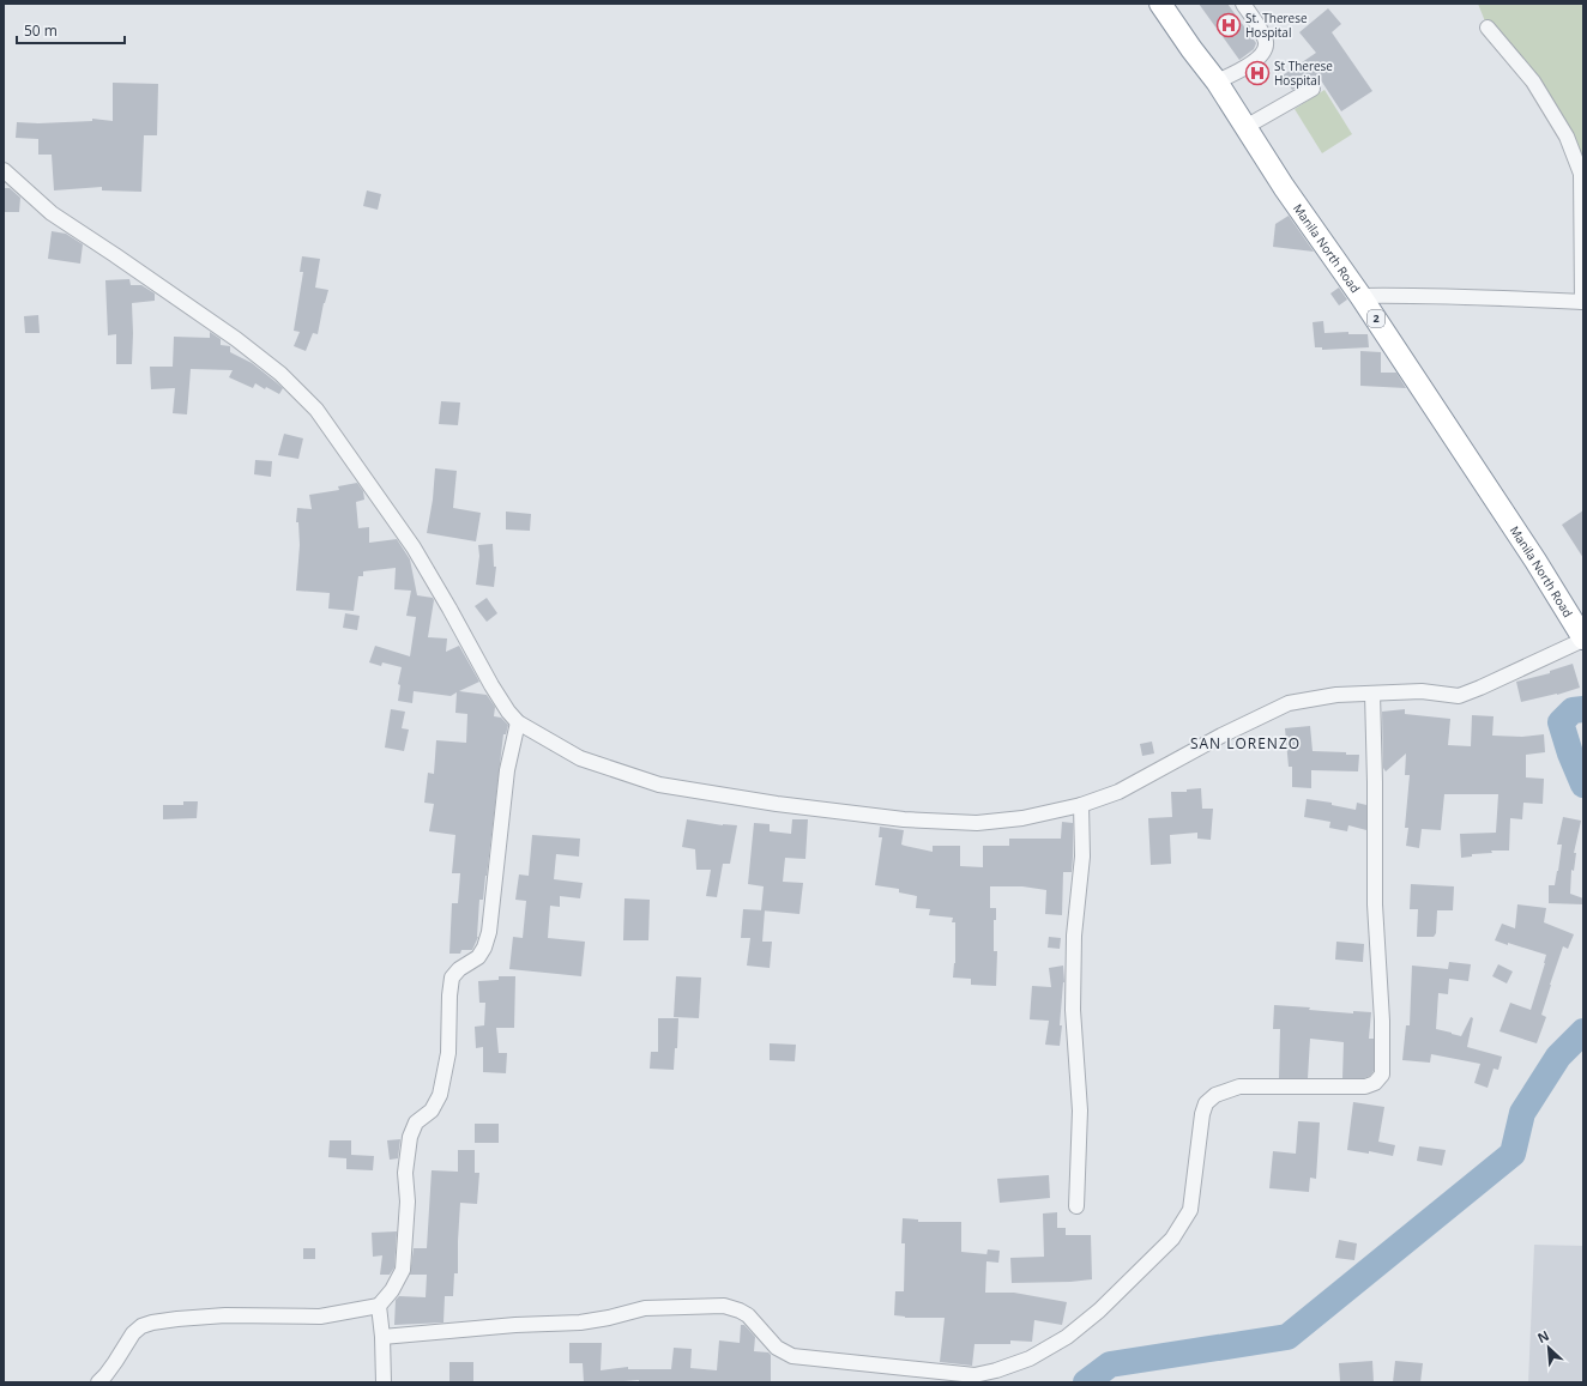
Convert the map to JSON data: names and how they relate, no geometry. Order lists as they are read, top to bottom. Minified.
{"streets":{"highway":["Manila North Road","2"]},"districts":["SAN LORENZO"],"places":{"hospital":["St. Therese Hospital","St Therese Hospital"]},"scale_bar":"50 m","north":"top left"}
